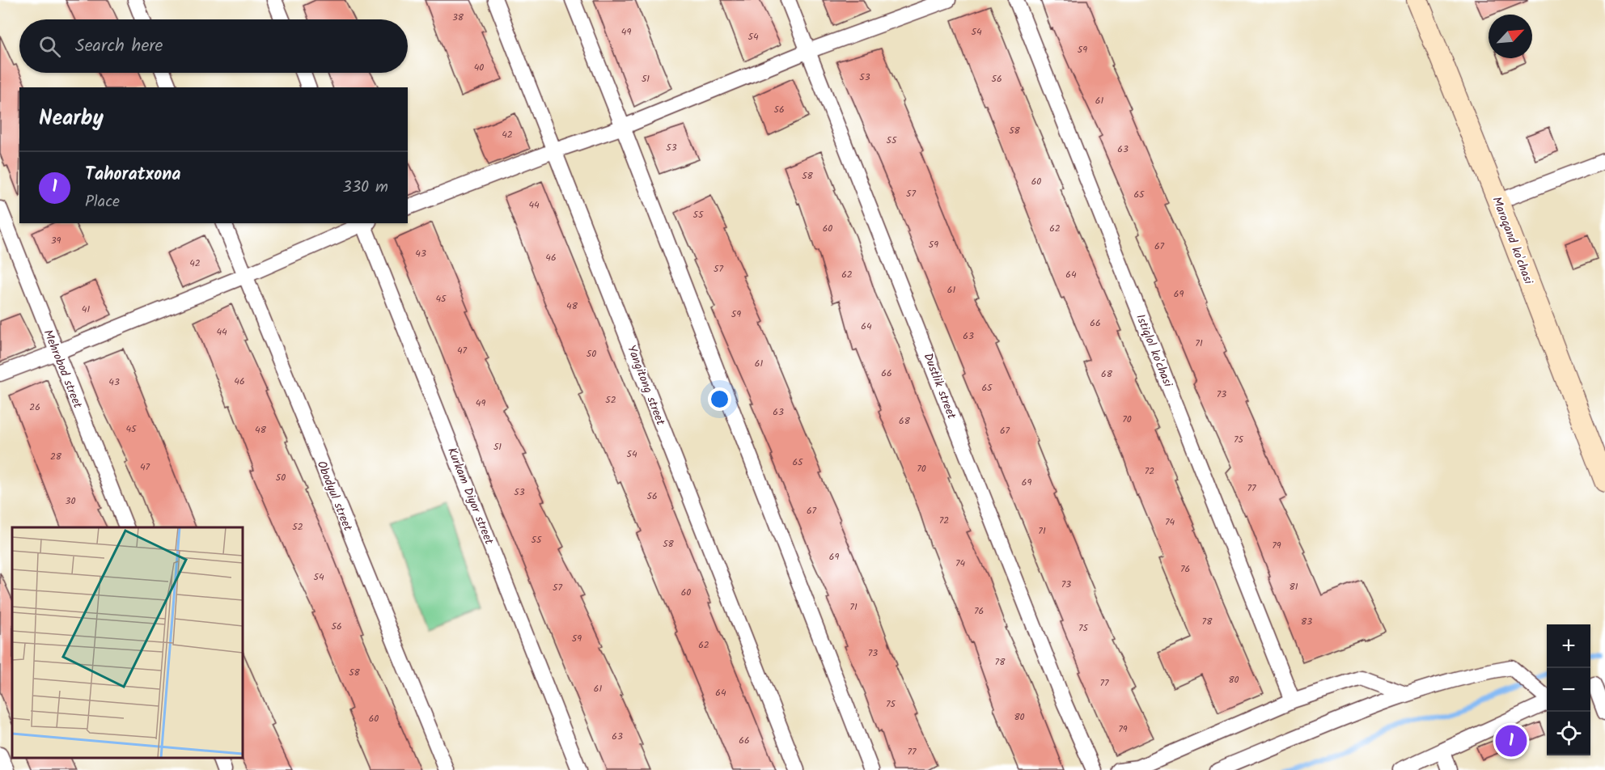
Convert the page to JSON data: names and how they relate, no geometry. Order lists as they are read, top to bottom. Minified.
{"streets":{"street":["Maroqand ko'chasi","Istiqlol ko'chasi","Mehrobod street","Yangitong street","Dustlik street","Obodyul street","Kurkam Diyor street"]},"house_numbers":["38","49","54","54","59","40","53","51","56","61","56","58","42","55","53","63","58","60","57","65","44","55","60","62","39","59","67","43","46","42","57","62","64","61","69","45","48","41","59","66","64","44","63","71","47","50","61","66","68","46","43","65","73","52","49","26","63","70","68","45","48","67","75","51","54","28","65","47","70","72","50","69","77","53","56","30","67","72","74","52","71","55","58","79","69","74","76","54","73","81","57","60","71","76","78","83","56","75","59","62","73","78","58","80","77","61","64","75","80","60","79","63","66","77"],"north":"top right","page":{"search":"Search here","heading":"Nearby","list":[{"mark":"1","name":"Tahoratxona","note":"Place","value":"330 m"}],"map_buttons":["+","−"],"pins":"1"}}
